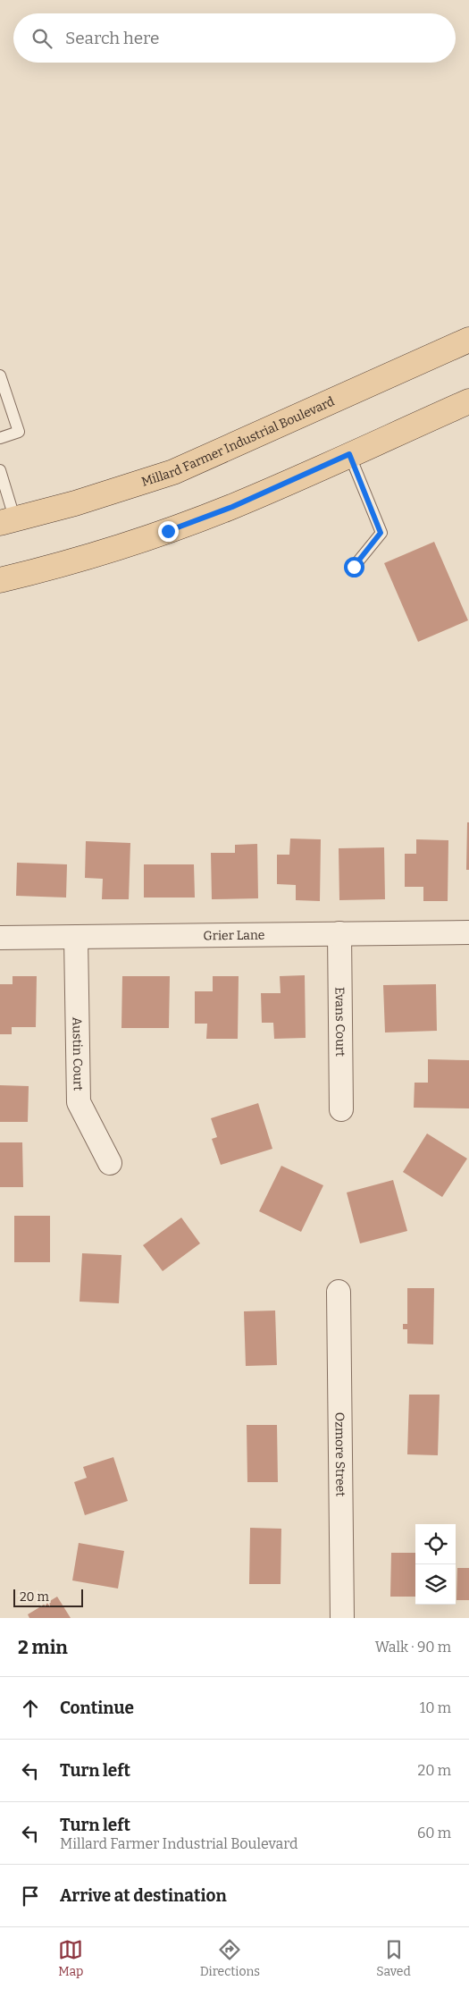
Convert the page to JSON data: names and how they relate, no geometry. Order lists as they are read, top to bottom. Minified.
{"streets":{"main road":["Millard Farmer Industrial Boulevard"],"street":["Grier Lane","Evans Court","Austin Court","Ozmore Street"]},"crossings":[["Grier Lane","Evans Court"],["Grier Lane","Austin Court"]],"scale_bar":"20 m","page":{"search":"Search here","scale":"20 m","heading":["2 min","Walk · 90 m"],"list":[["Continue","10 m"],["Turn left","20 m"],["Turn left","Millard Farmer Industrial Boulevard","60 m"],"Arrive at destination"],"nav":["Map","Directions","Saved"]}}
